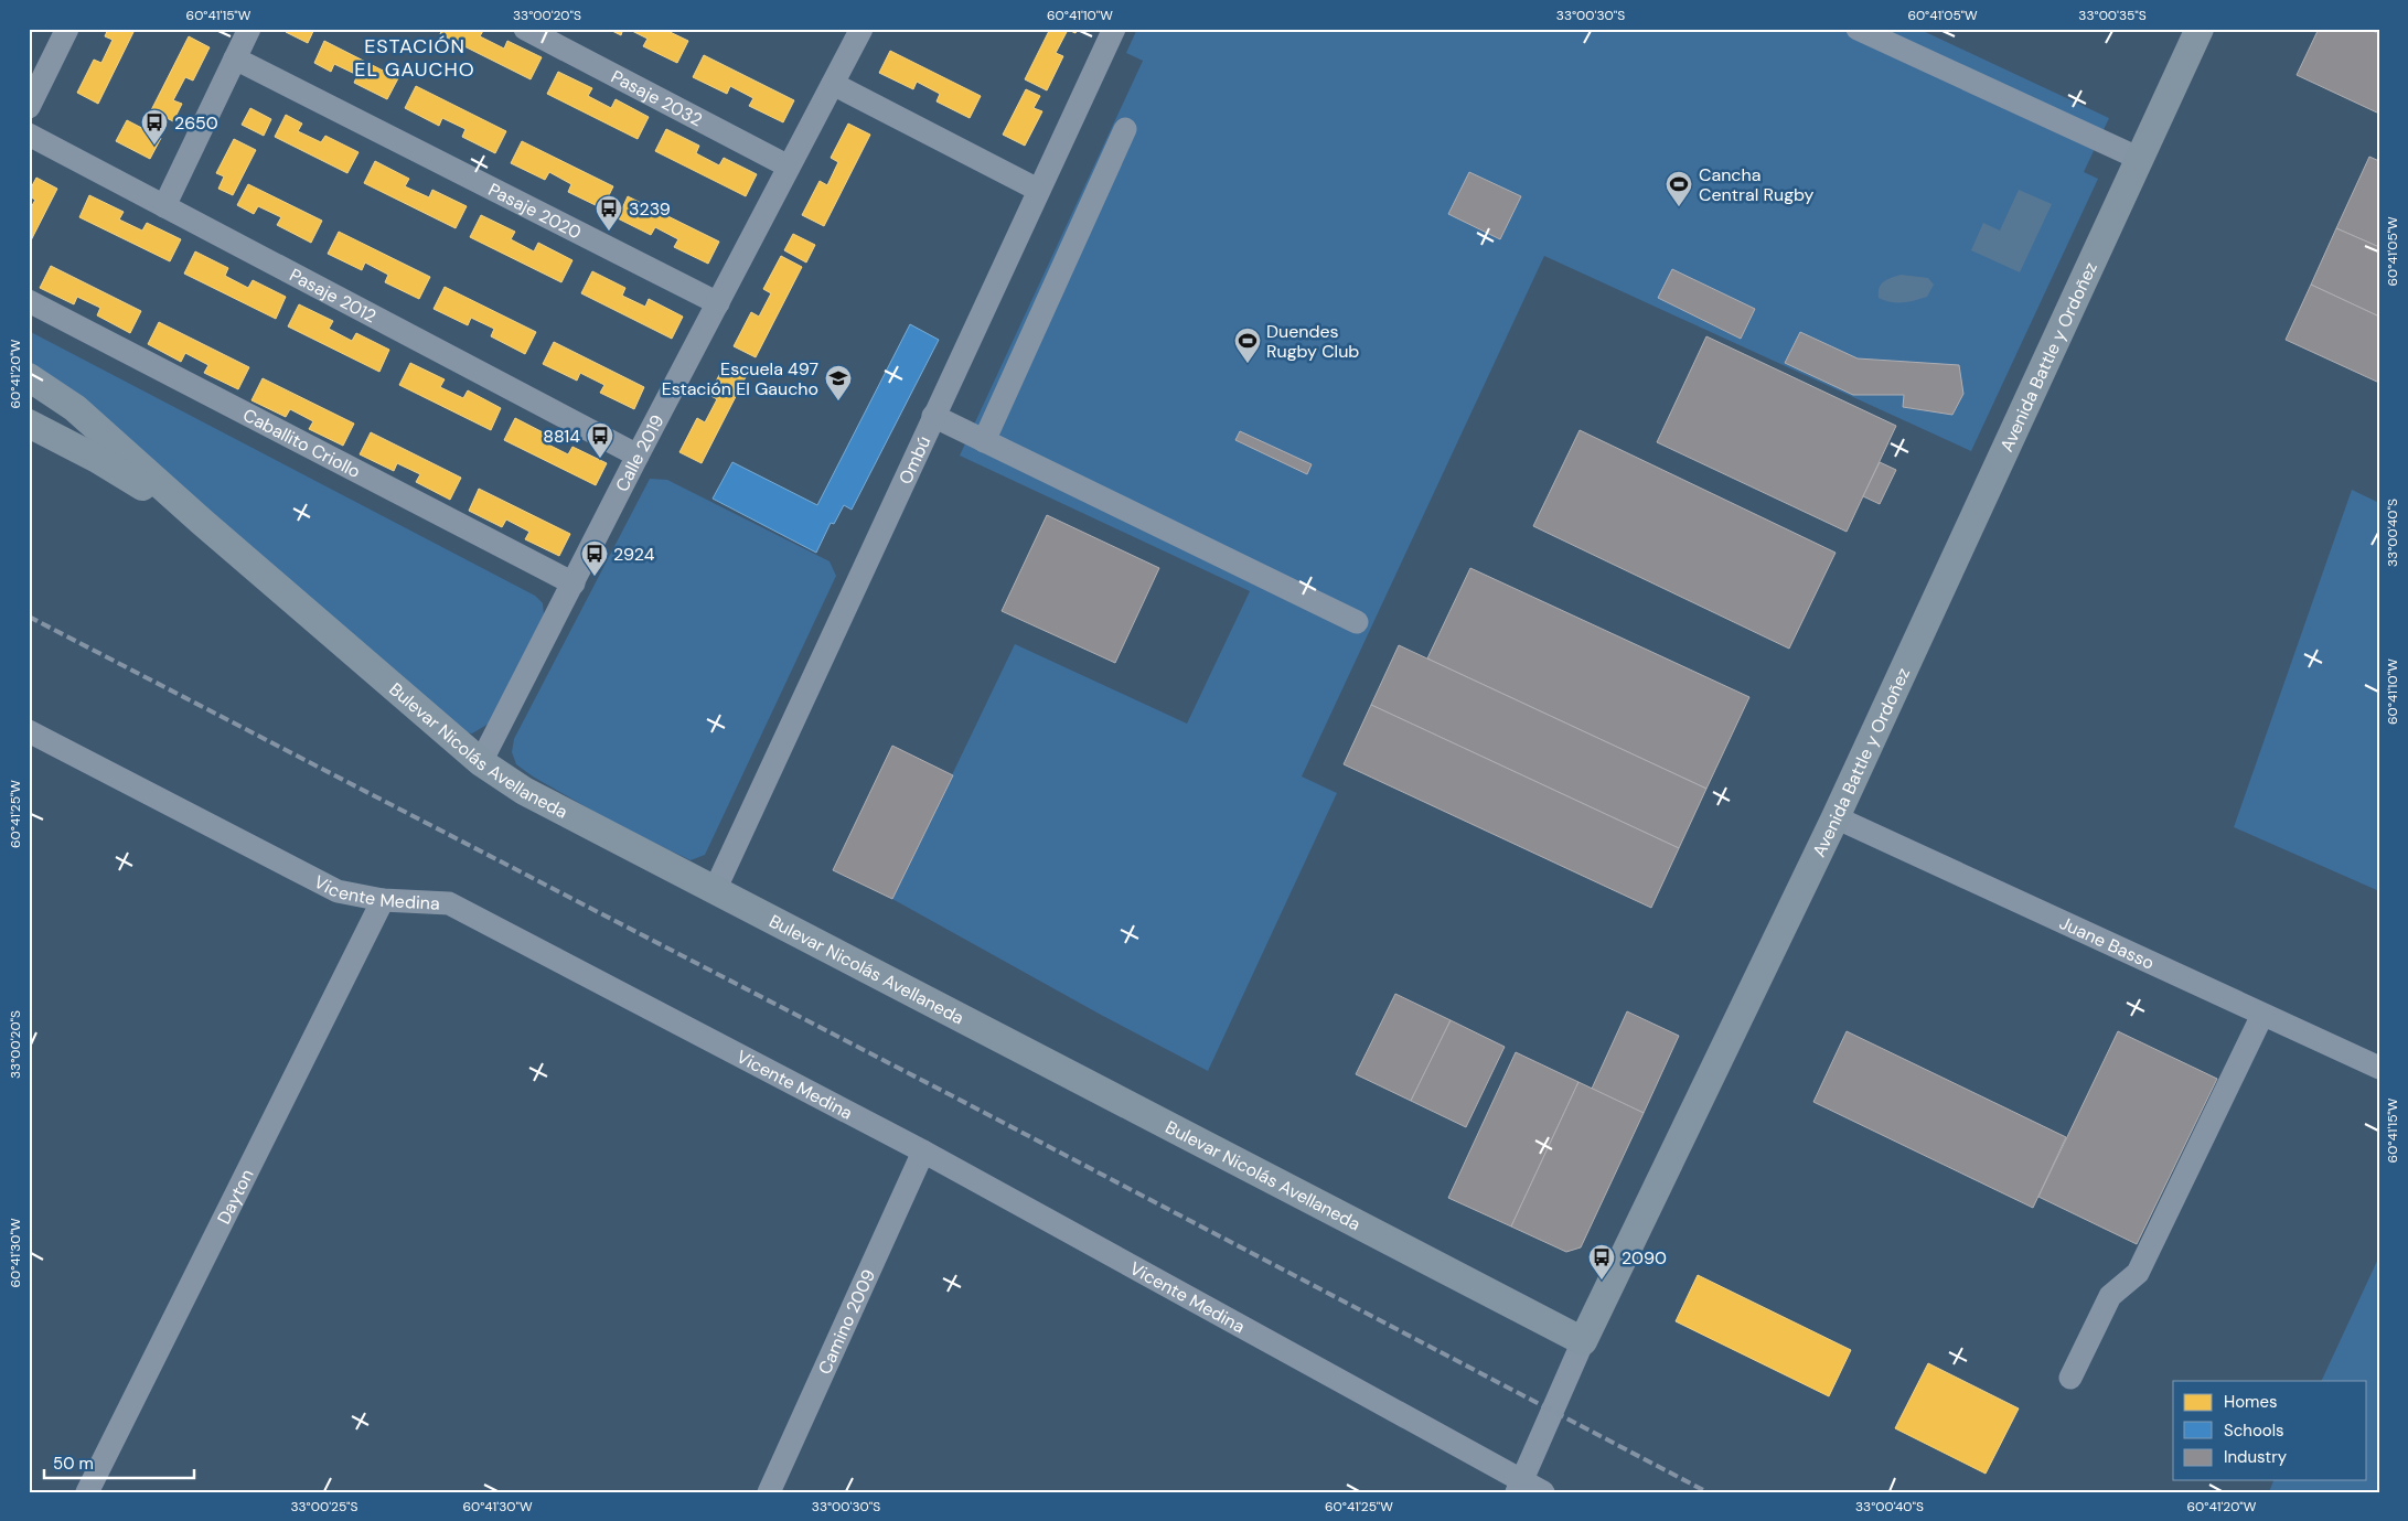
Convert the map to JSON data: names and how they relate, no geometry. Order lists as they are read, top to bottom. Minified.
{"streets":{"main road":["Avenida Battle y Ordoñez","Bulevar Nicolás Avellaneda"],"street":["Pasaje 2032","Pasaje 2020","Pasaje 2012","Caballito Criollo","Calle 2019","Ombú","Vicente Medina","Juane Basso","Dayton","Camino 2009"]},"crossings":[["Pasaje 2032","Calle 2019"],["Pasaje 2020","Calle 2019"],["Pasaje 2012","Calle 2019"],["Avenida Battle y Ordoñez","Bulevar Nicolás Avellaneda"],["Avenida Battle y Ordoñez","Vicente Medina"],["Avenida Battle y Ordoñez","Juane Basso"],["Caballito Criollo","Calle 2019"],["Calle 2019","Bulevar Nicolás Avellaneda"],["Ombú","Bulevar Nicolás Avellaneda"],["Vicente Medina","Dayton"],["Vicente Medina","Camino 2009"]],"districts":["ESTACIÓN EL GAUCHO"],"places":{"bus stop":["2650","3239","8814","2924","2090"],"sports":["Cancha Central Rugby","Duendes Rugby Club"],"school or university":["Escuela 497 Estación El Gaucho"]},"legend":["Homes","Schools","Industry"],"scale_bar":"50 m","coordinates":["60°41'15\"W","33°00'20\"S","60°41'10\"W","33°00'30\"S","60°41'05\"W","33°00'35\"S","60°41'20\"W","33°00'40\"S","60°41'25\"W","60°41'30\"W","33°00'25\"S"]}
